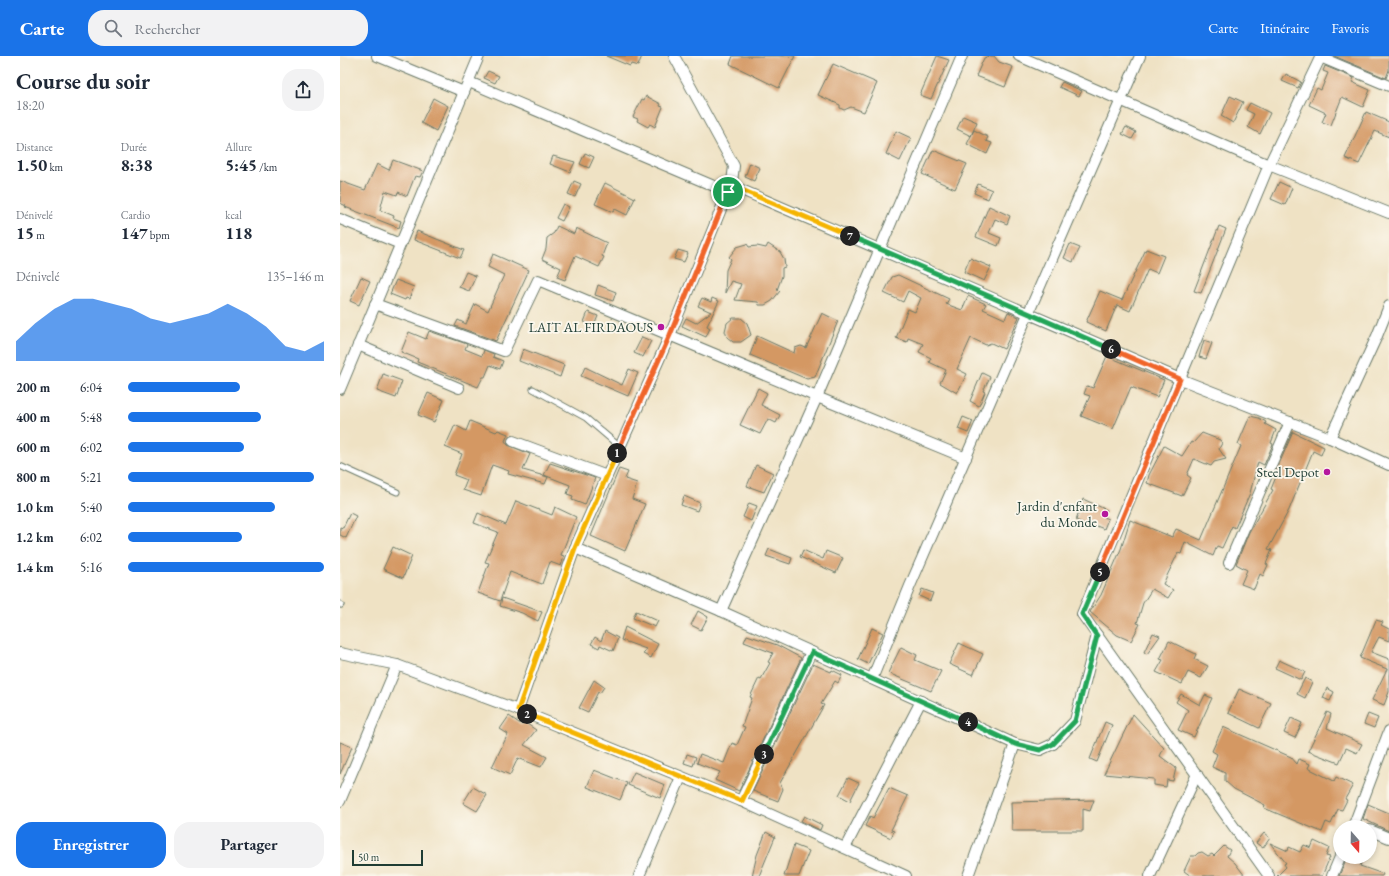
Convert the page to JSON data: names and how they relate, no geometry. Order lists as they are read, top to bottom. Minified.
{"places":["LAIT AL FIRDAOUS","Steel Depot","Jardin d'enfant du Monde"],"scale_bar":"50 m","north":"bottom","page":{"header":"Carte","search":"Rechercher","nav":["Carte","Itinéraire","Favoris"],"heading":["Course du soir","18:20"],"stats":[["Distance","1.50 km"],["Durée","8:38"],["Allure","5:45 /km"],["Dénivelé","15 m"],["Cardio","147 bpm"],["kcal","118"]],"pins":["7","6","1","5","2","4","3"],"chart":["Dénivelé","135–146 m"],"list":[{"name":"200 m","note":"6:04"},{"name":"400 m","note":"5:48"},{"name":"600 m","note":"6:02"},{"name":"800 m","note":"5:21"},{"name":"1.0 km","note":"5:40"},{"name":"1.2 km","note":"6:02"},{"name":"1.4 km","note":"5:16"}],"buttons":["Enregistrer","Partager"],"scale":"50 m"}}
